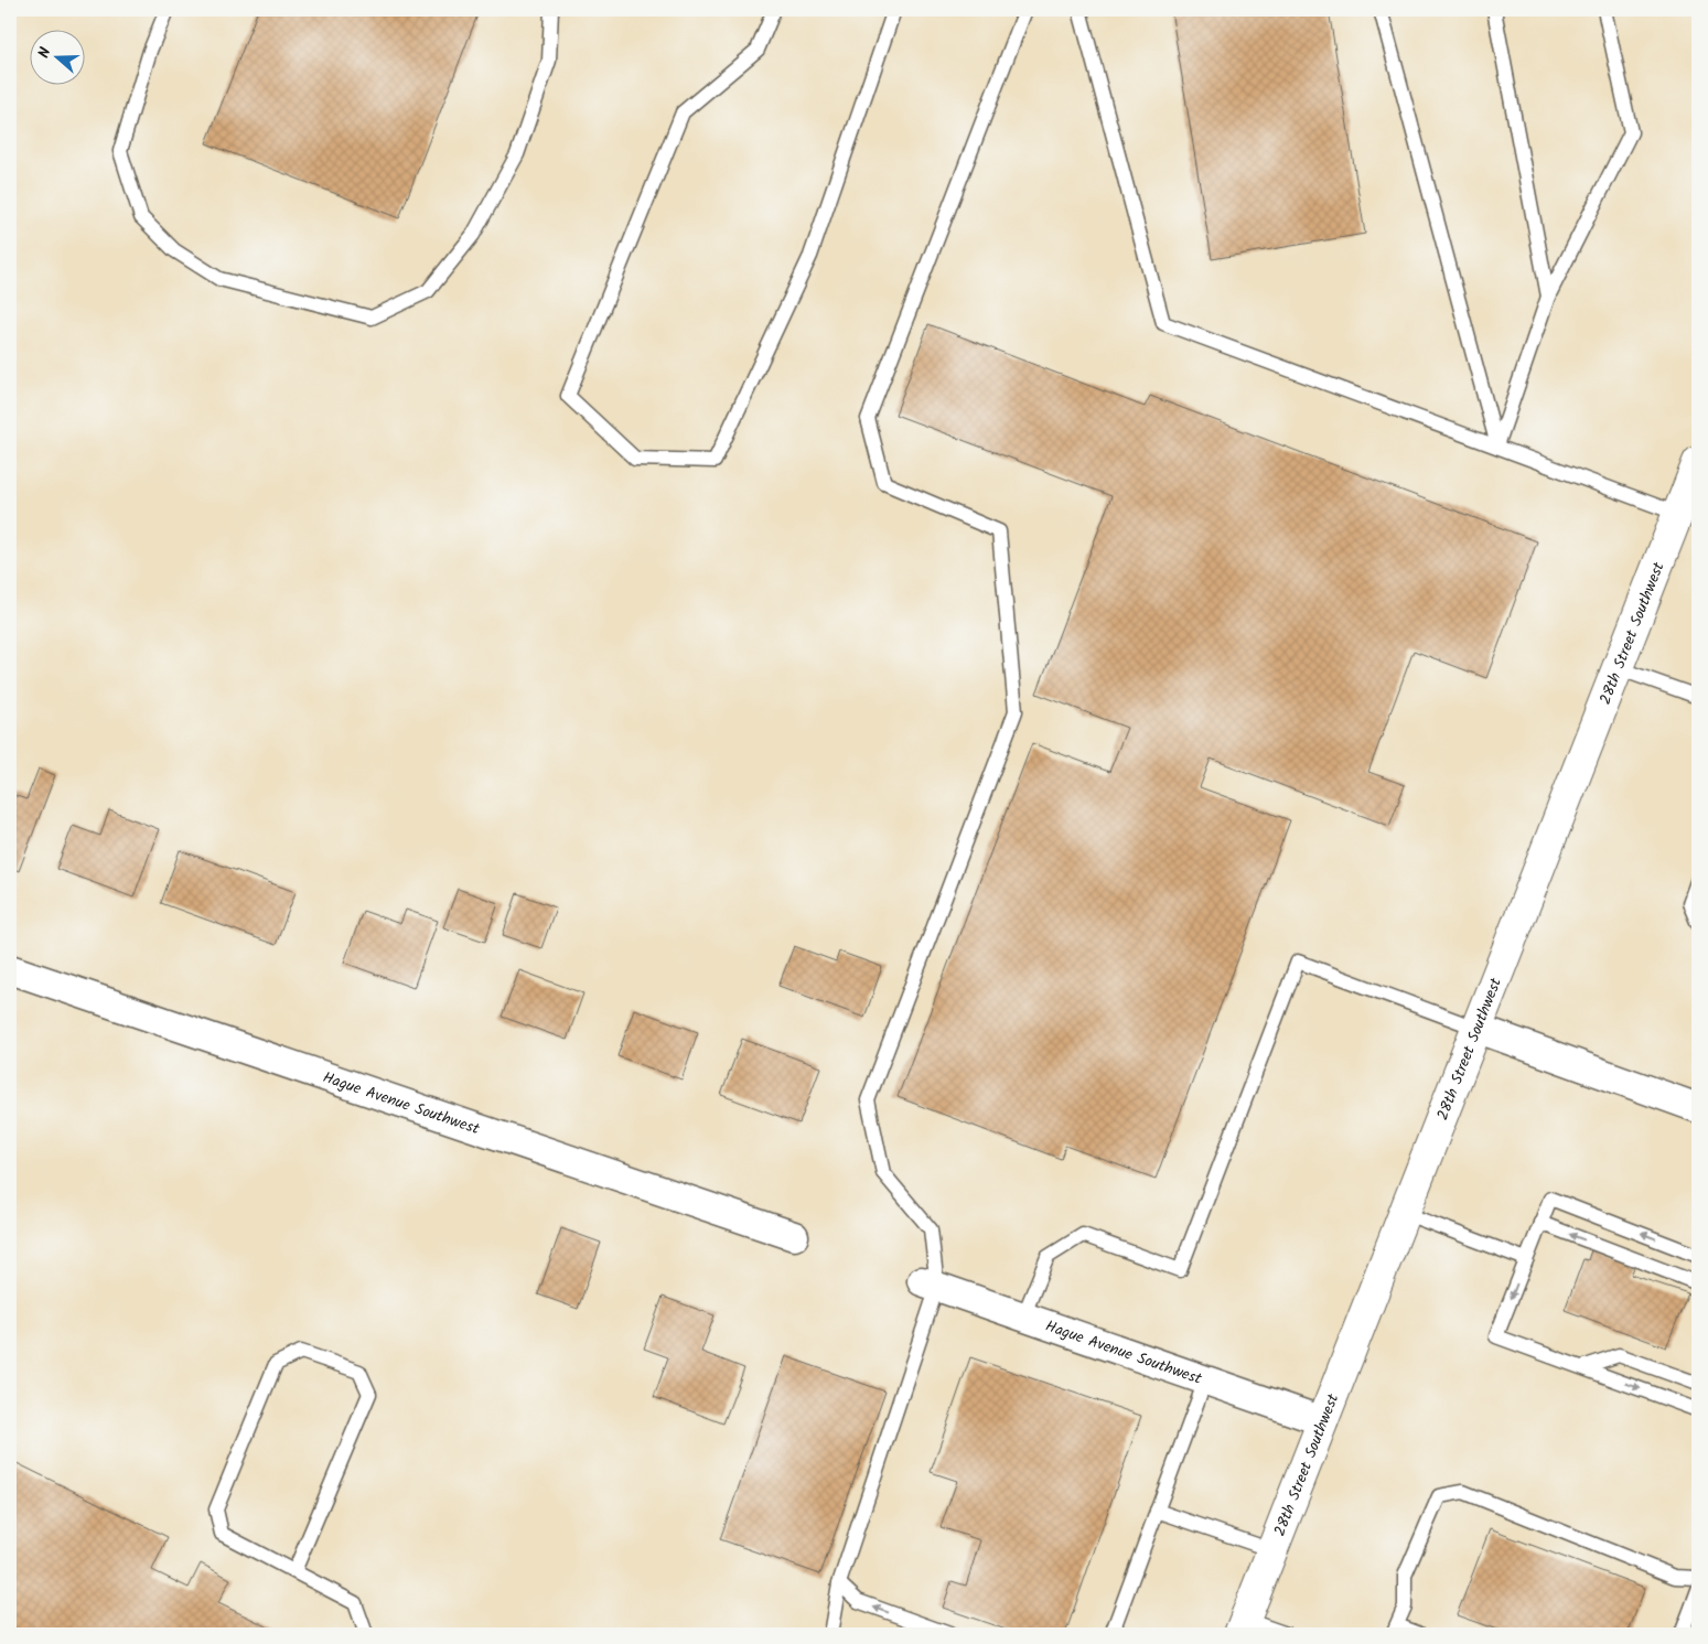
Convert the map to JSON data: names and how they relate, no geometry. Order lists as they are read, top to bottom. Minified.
{"streets":{"main road":["28th Street Southwest"],"street":["Hague Avenue Southwest"]},"crossings":[["28th Street Southwest","Hague Avenue Southwest"]],"north":"left"}
